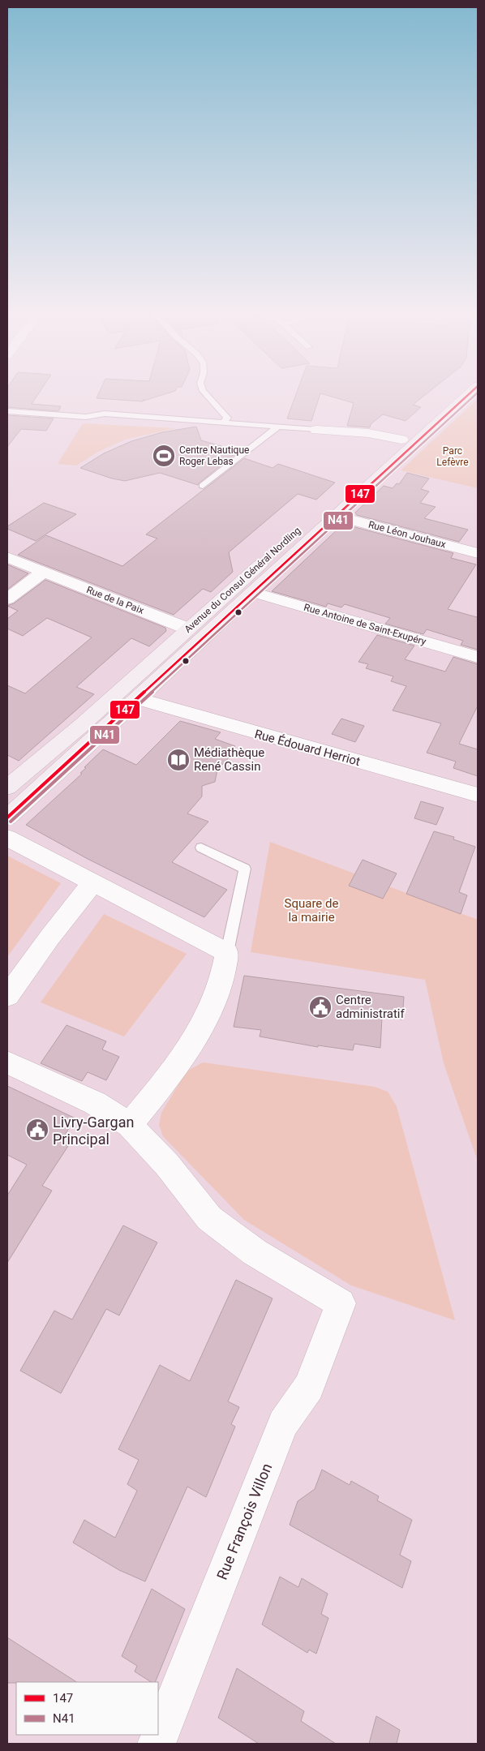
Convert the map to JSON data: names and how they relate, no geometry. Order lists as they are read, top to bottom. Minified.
{"streets":{"main road":["Avenue du Consul Général Nordling"],"street":["Rue Léon Jouhaux","Rue de la Paix","Rue Antoine de Saint-Exupéry","Rue Édouard Herriot","Rue François Villon"]},"crossings":[["Rue Léon Jouhaux","Avenue du Consul Général Nordling"],["Avenue du Consul Général Nordling","Rue de la Paix"],["Avenue du Consul Général Nordling","Rue Antoine de Saint-Exupéry"],["Avenue du Consul Général Nordling","Rue Édouard Herriot"]],"parks":["Parc Lefèvre","Square de la mairie"],"places":{"sports":["Centre Nautique Roger Lebas"],"library":["Médiathèque René Cassin"],"public building":["Centre administratif","Livry-Gargan Principal"]},"lines":["transit line 147","transit line N41"],"legend":["147","N41"]}
